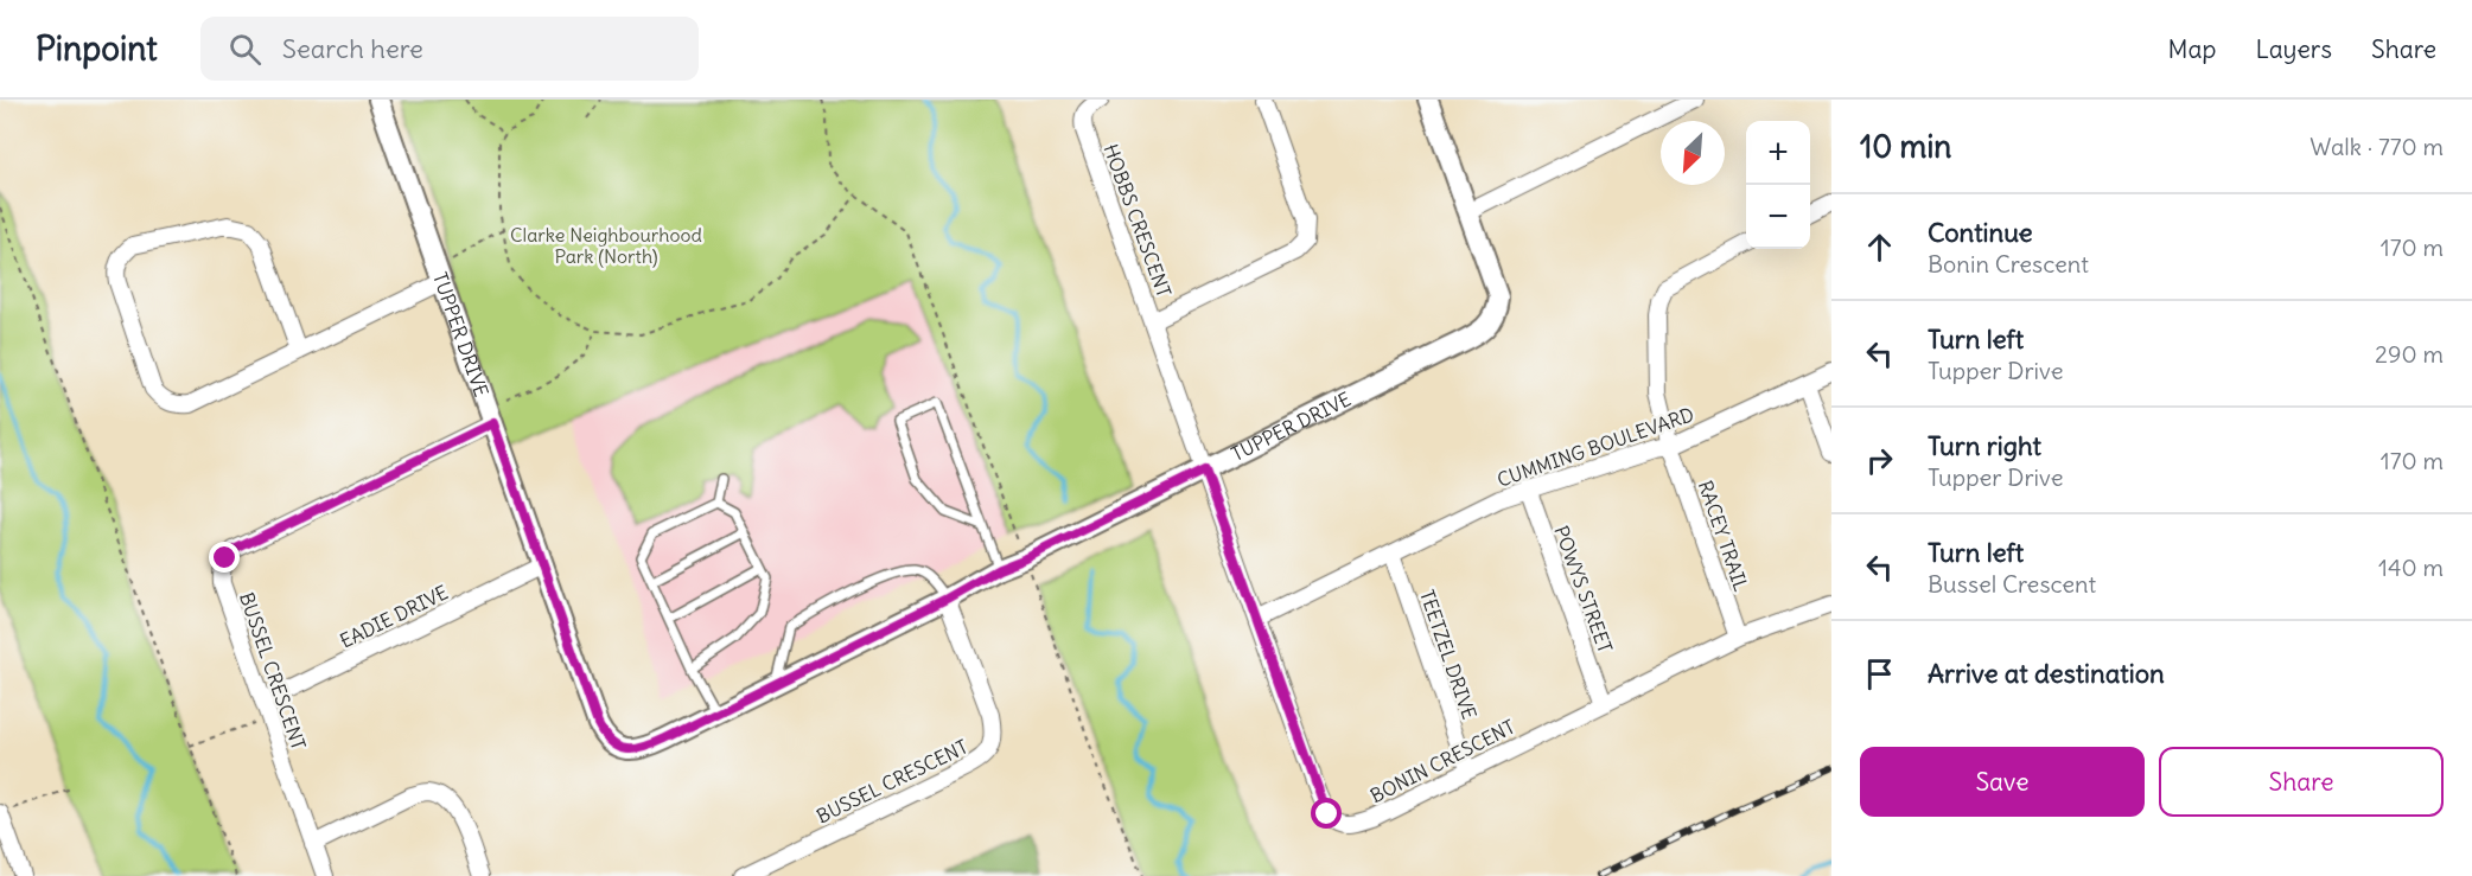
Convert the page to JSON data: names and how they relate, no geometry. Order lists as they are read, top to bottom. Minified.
{"streets":{"street":["HOBBS CRESCENT","TUPPER DRIVE","CUMMING BOULEVARD","RACEY TRAIL","POWYS STREET","EADIE DRIVE","TEETZEL DRIVE","BUSSEL CRESCENT","BONIN CRESCENT"]},"crossings":[["HOBBS CRESCENT","TUPPER DRIVE"],["HOBBS CRESCENT","BONIN CRESCENT"],["TUPPER DRIVE","EADIE DRIVE"],["TUPPER DRIVE","BUSSEL CRESCENT"],["TUPPER DRIVE","BONIN CRESCENT"],["CUMMING BOULEVARD","RACEY TRAIL"],["CUMMING BOULEVARD","POWYS STREET"],["CUMMING BOULEVARD","TEETZEL DRIVE"],["CUMMING BOULEVARD","BONIN CRESCENT"],["RACEY TRAIL","BONIN CRESCENT"],["POWYS STREET","BONIN CRESCENT"],["EADIE DRIVE","BUSSEL CRESCENT"],["TEETZEL DRIVE","BONIN CRESCENT"]],"parks":["Clarke Neighbourhood Park (North)"],"north":"bottom left","page":{"header":"Pinpoint","search":"Search here","nav":["Map","Layers","Share"],"heading":["10 min","Walk · 770 m"],"map_buttons":["+","−"],"list":[["Continue","Bonin Crescent","170 m"],["Turn left","Tupper Drive","290 m"],["Turn right","Tupper Drive","170 m"],["Turn left","Bussel Crescent","140 m"],"Arrive at destination"],"buttons":["Save","Share"]}}
